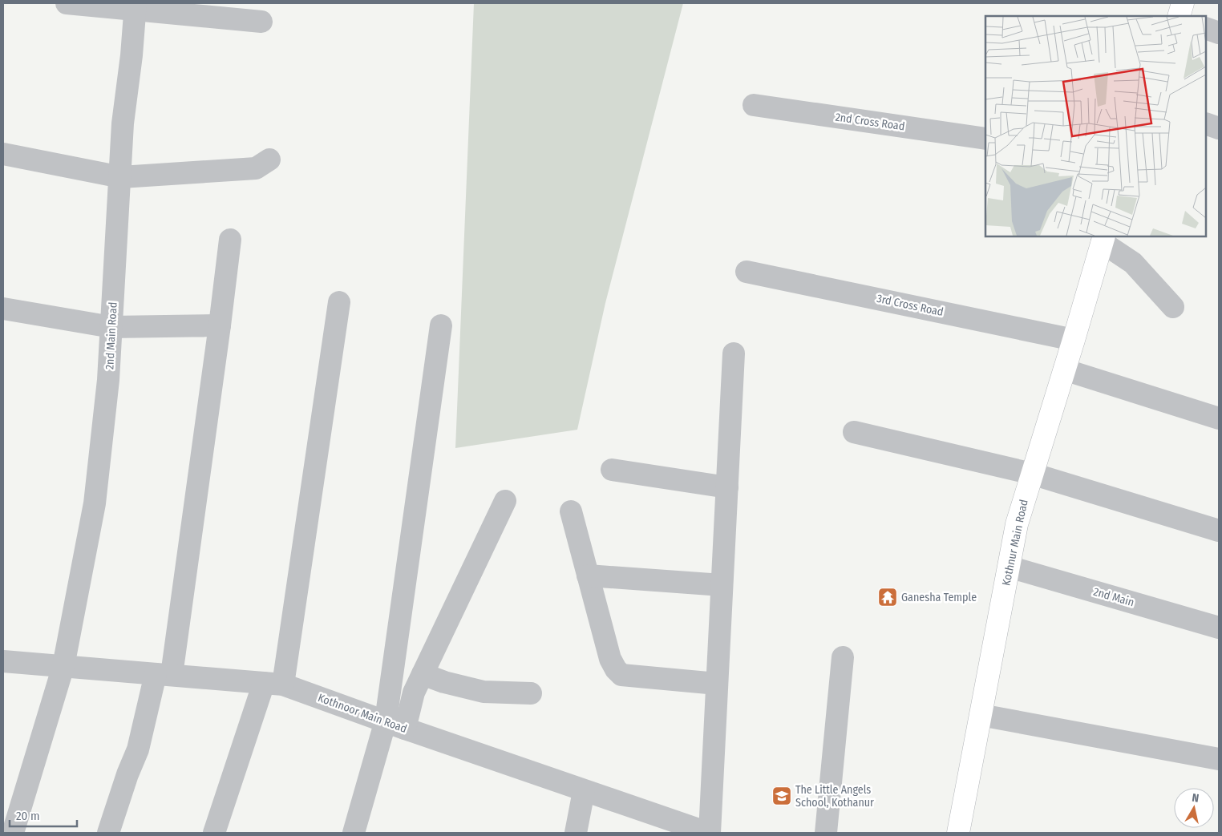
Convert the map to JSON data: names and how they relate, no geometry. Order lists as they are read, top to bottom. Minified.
{"streets":{"main road":["Kothnur Main Road"],"street":["2nd Cross Road","3rd Cross Road","2nd Main Road","2nd Main","Kothnoor Main Road"]},"crossings":[["3rd Cross Road","Kothnur Main Road"],["2nd Main Road","Kothnoor Main Road"],["Kothnur Main Road","2nd Main"]],"places":{"temple":["Ganesha Temple"],"school or university":["The Little Angels School, Kothanur"]},"scale_bar":"20 m","north":"top"}
